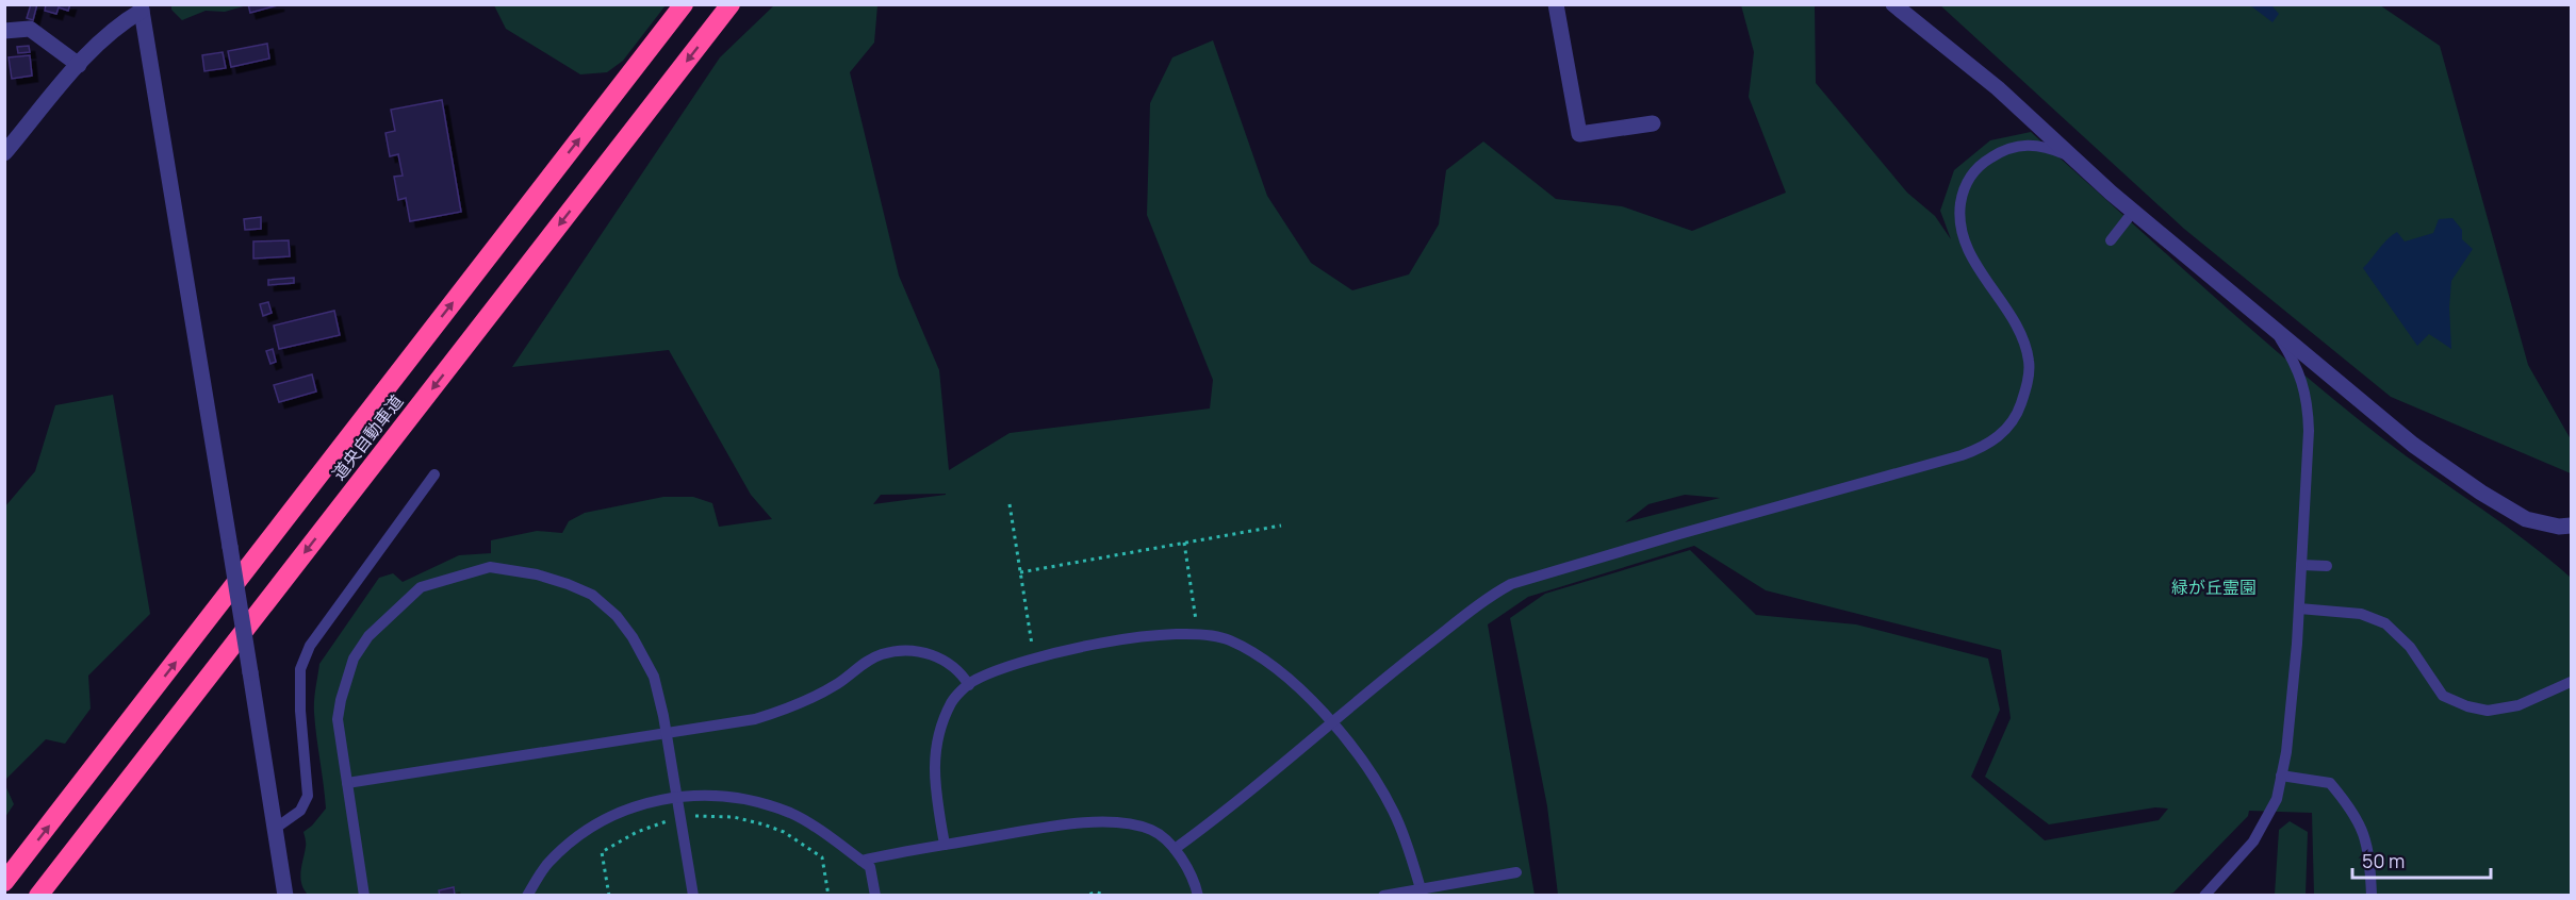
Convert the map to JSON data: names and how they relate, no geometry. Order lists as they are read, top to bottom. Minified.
{"streets":{"highway":["道央自動車道"]},"parks":["緑が丘霊園"],"scale_bar":"50 m"}
